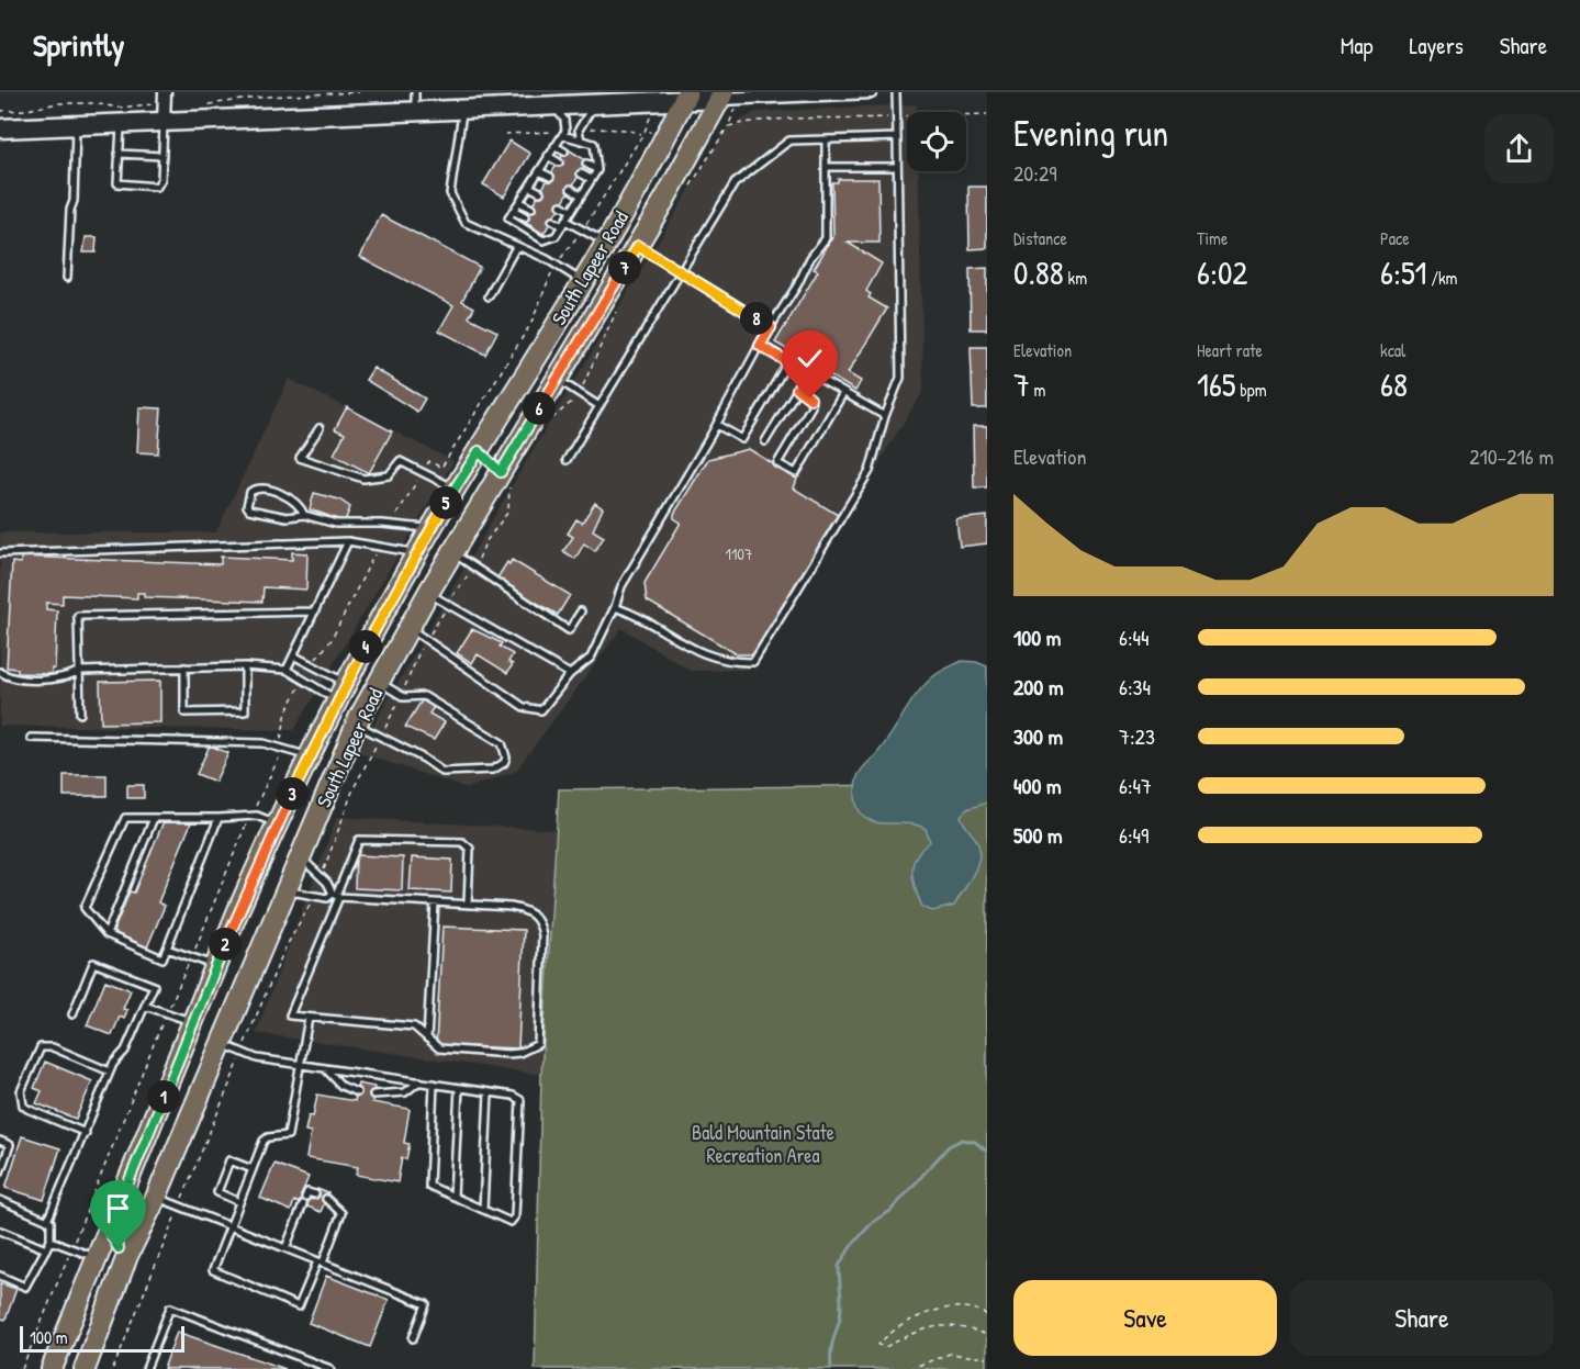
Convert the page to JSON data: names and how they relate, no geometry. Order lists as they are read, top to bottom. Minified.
{"streets":{"main road":["South Lapeer Road"]},"parks":["Bald Mountain State Recreation Area"],"house_numbers":["1107"],"scale_bar":"100 m","page":{"header":"Sprintly","nav":["Map","Layers","Share"],"heading":["Evening run","20:29"],"stats":[["Distance","0.88 km"],["Time","6:02"],["Pace","6:51 /km"],["Elevation","7 m"],["Heart rate","165 bpm"],["kcal","68"]],"pins":["7","8","6","5","4","3","2","1"],"chart":["Elevation","210–216 m"],"list":[{"name":"100 m","note":"6:44"},{"name":"200 m","note":"6:34"},{"name":"300 m","note":"7:23"},{"name":"400 m","note":"6:47"},{"name":"500 m","note":"6:49"}],"buttons":["Save","Share"],"scale":"100 m"}}
